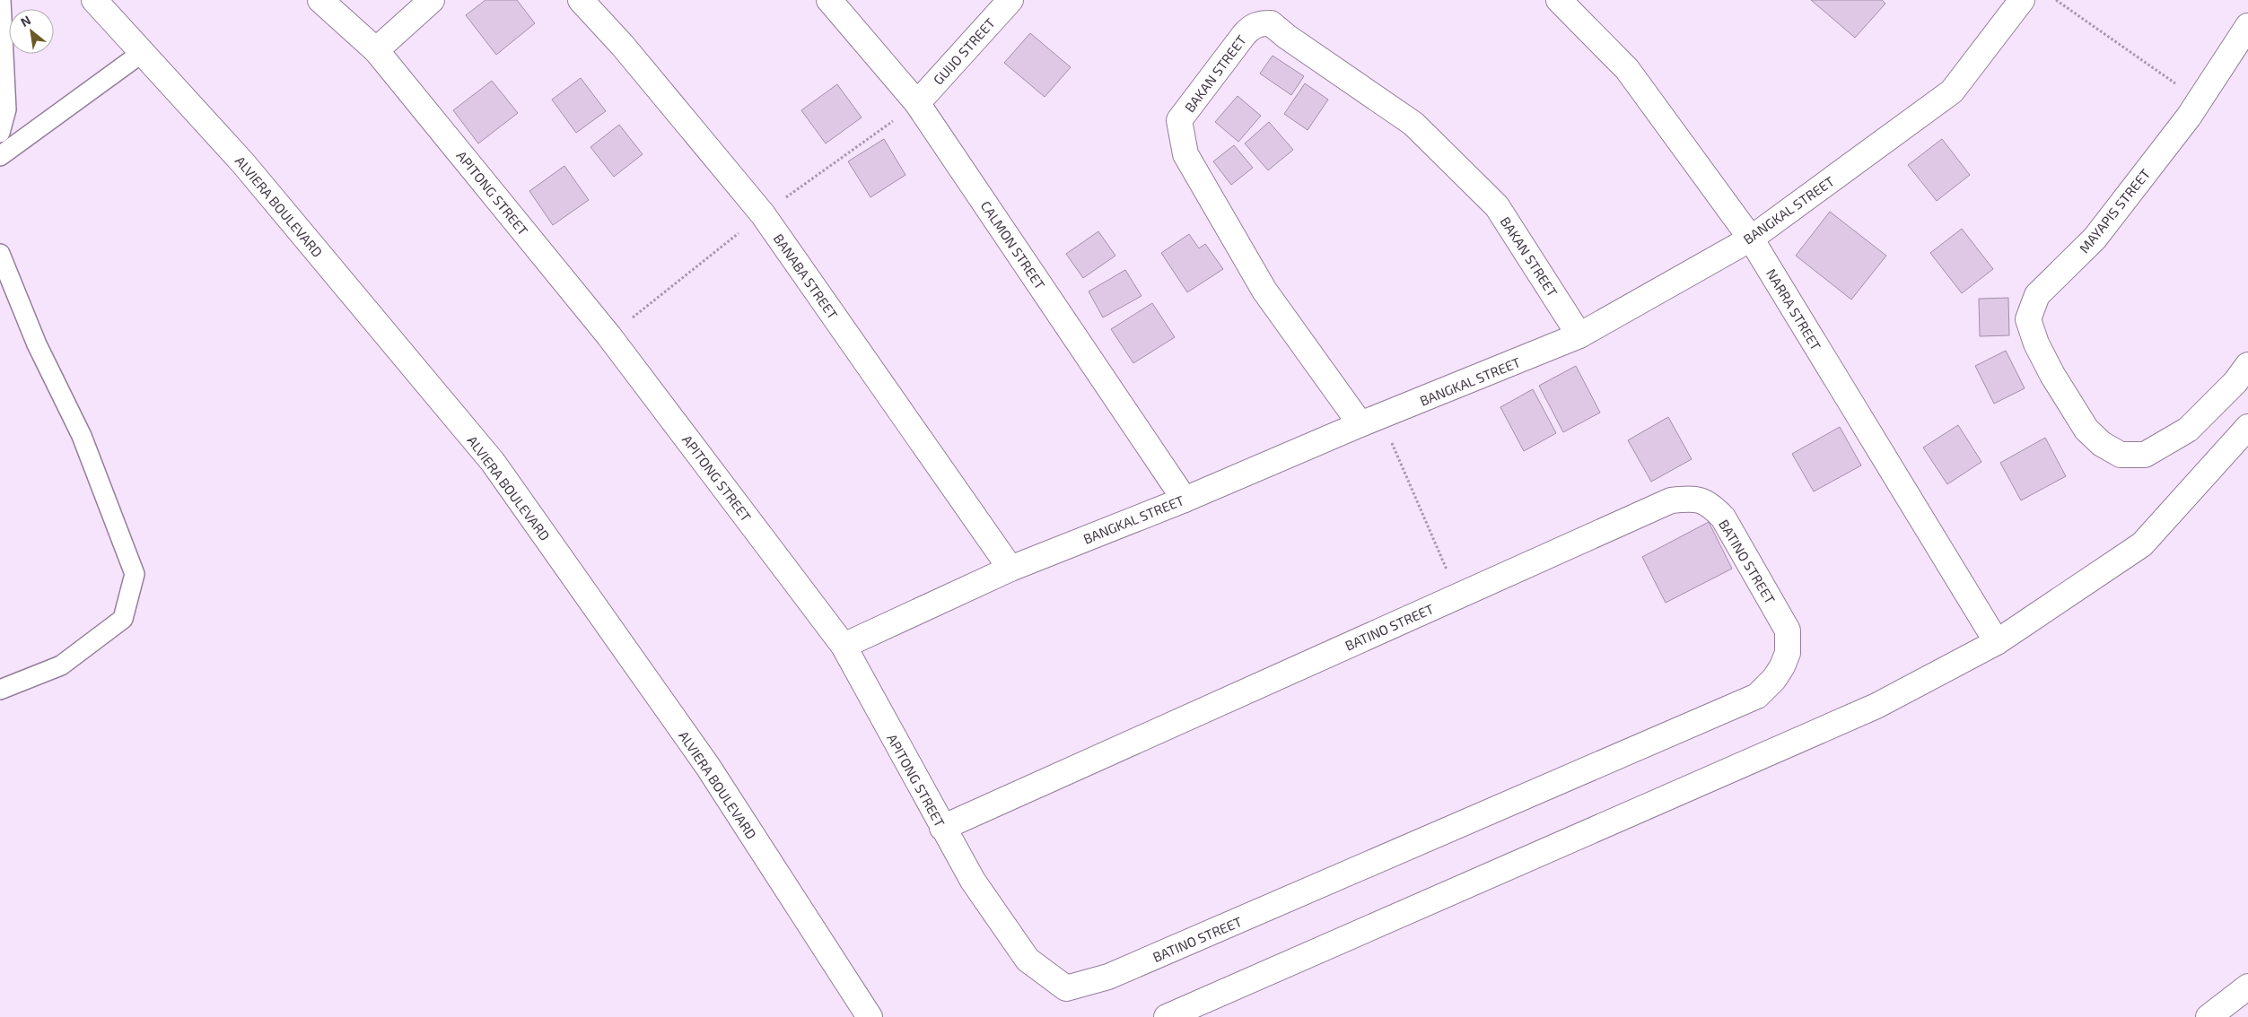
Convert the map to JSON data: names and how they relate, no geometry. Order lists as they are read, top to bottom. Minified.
{"streets":{"street":["GUIJO STREET","BAKAN STREET","APITONG STREET","ALVIERA BOULEVARD","BANGKAL STREET","MAYAPIS STREET","CALMON STREET","BANABA STREET","NARRA STREET","BATINO STREET"]},"crossings":[["GUIJO STREET","CALMON STREET"],["BAKAN STREET","BANGKAL STREET"],["APITONG STREET","BANGKAL STREET"],["APITONG STREET","BATINO STREET"],["BANGKAL STREET","CALMON STREET"],["BANGKAL STREET","BANABA STREET"],["BANGKAL STREET","NARRA STREET"]],"north":"top left"}
